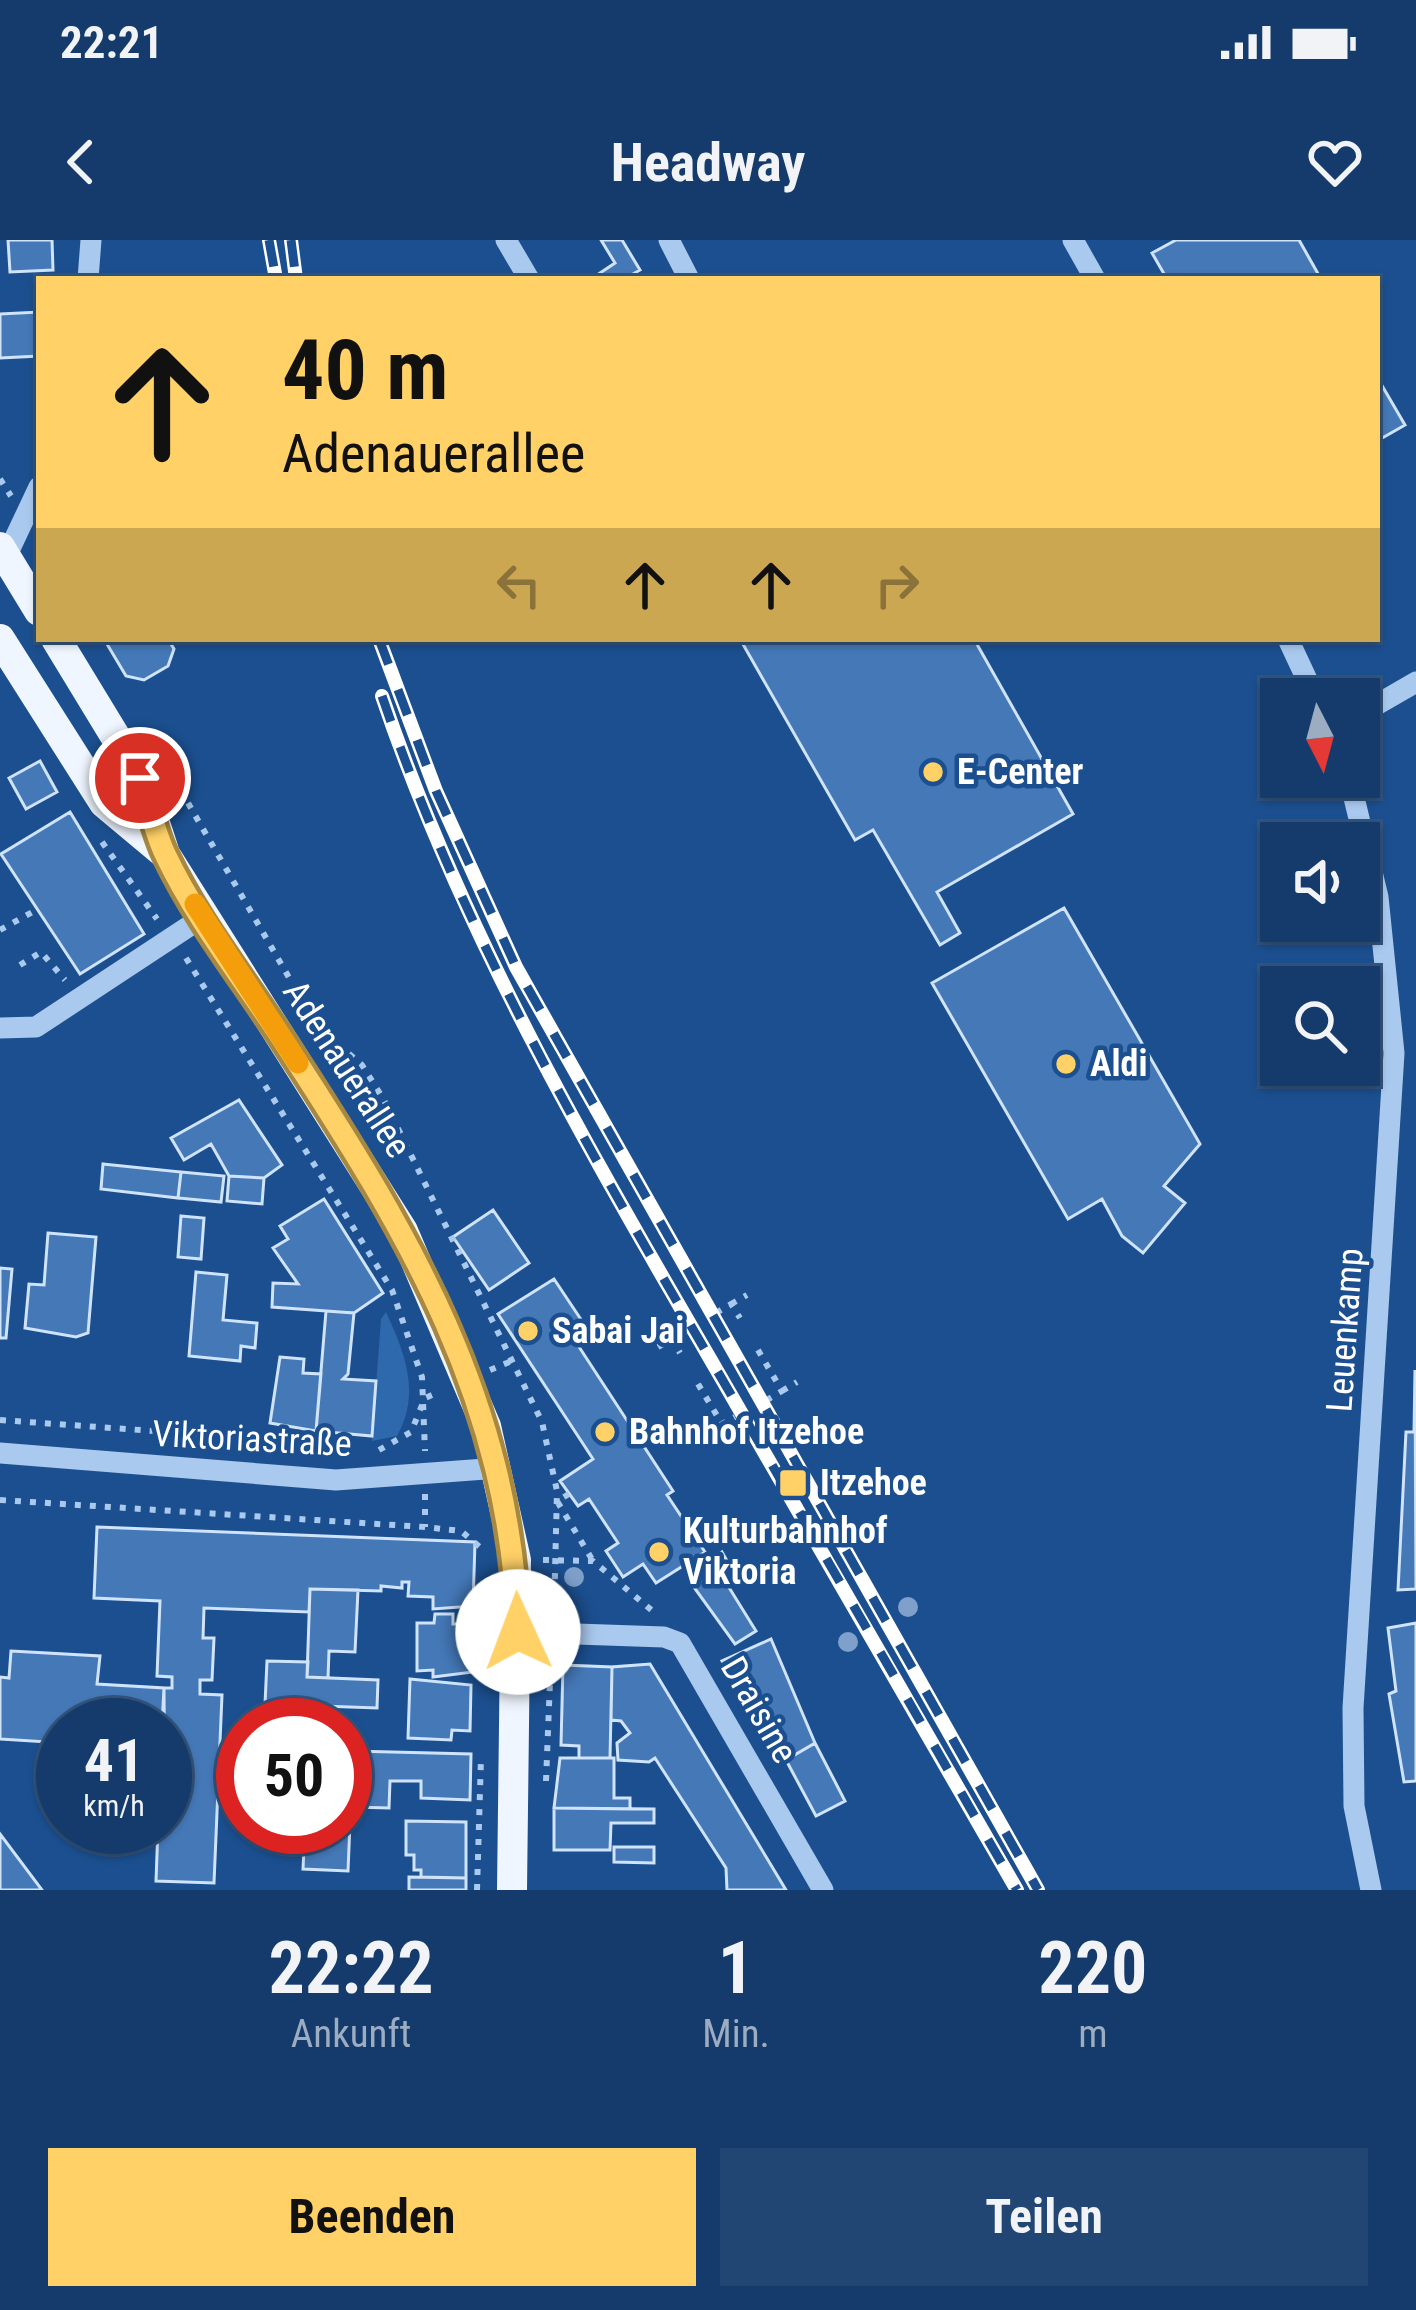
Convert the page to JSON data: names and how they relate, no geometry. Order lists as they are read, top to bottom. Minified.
{"streets":{"main road":["Adenauerallee"],"street":["Leuenkamp","Viktoriastraße","Draisine"]},"crossings":[["Adenauerallee","Viktoriastraße"],["Adenauerallee","Draisine"]],"places":{"other":["E-Center","Aldi","Sabai Jai","Bahnhof Itzehoe","Kulturbahnhof Viktoria"],"transit":["Itzehoe"]},"north":"bottom","page":{"status":"22:21","header":"Headway","turn":["40 m","Adenauerallee"],"speed":"41 km/h","limit":"50","eta":["22:22","Ankunft","1","Min.","220","m"],"buttons":["Beenden","Teilen"]}}
